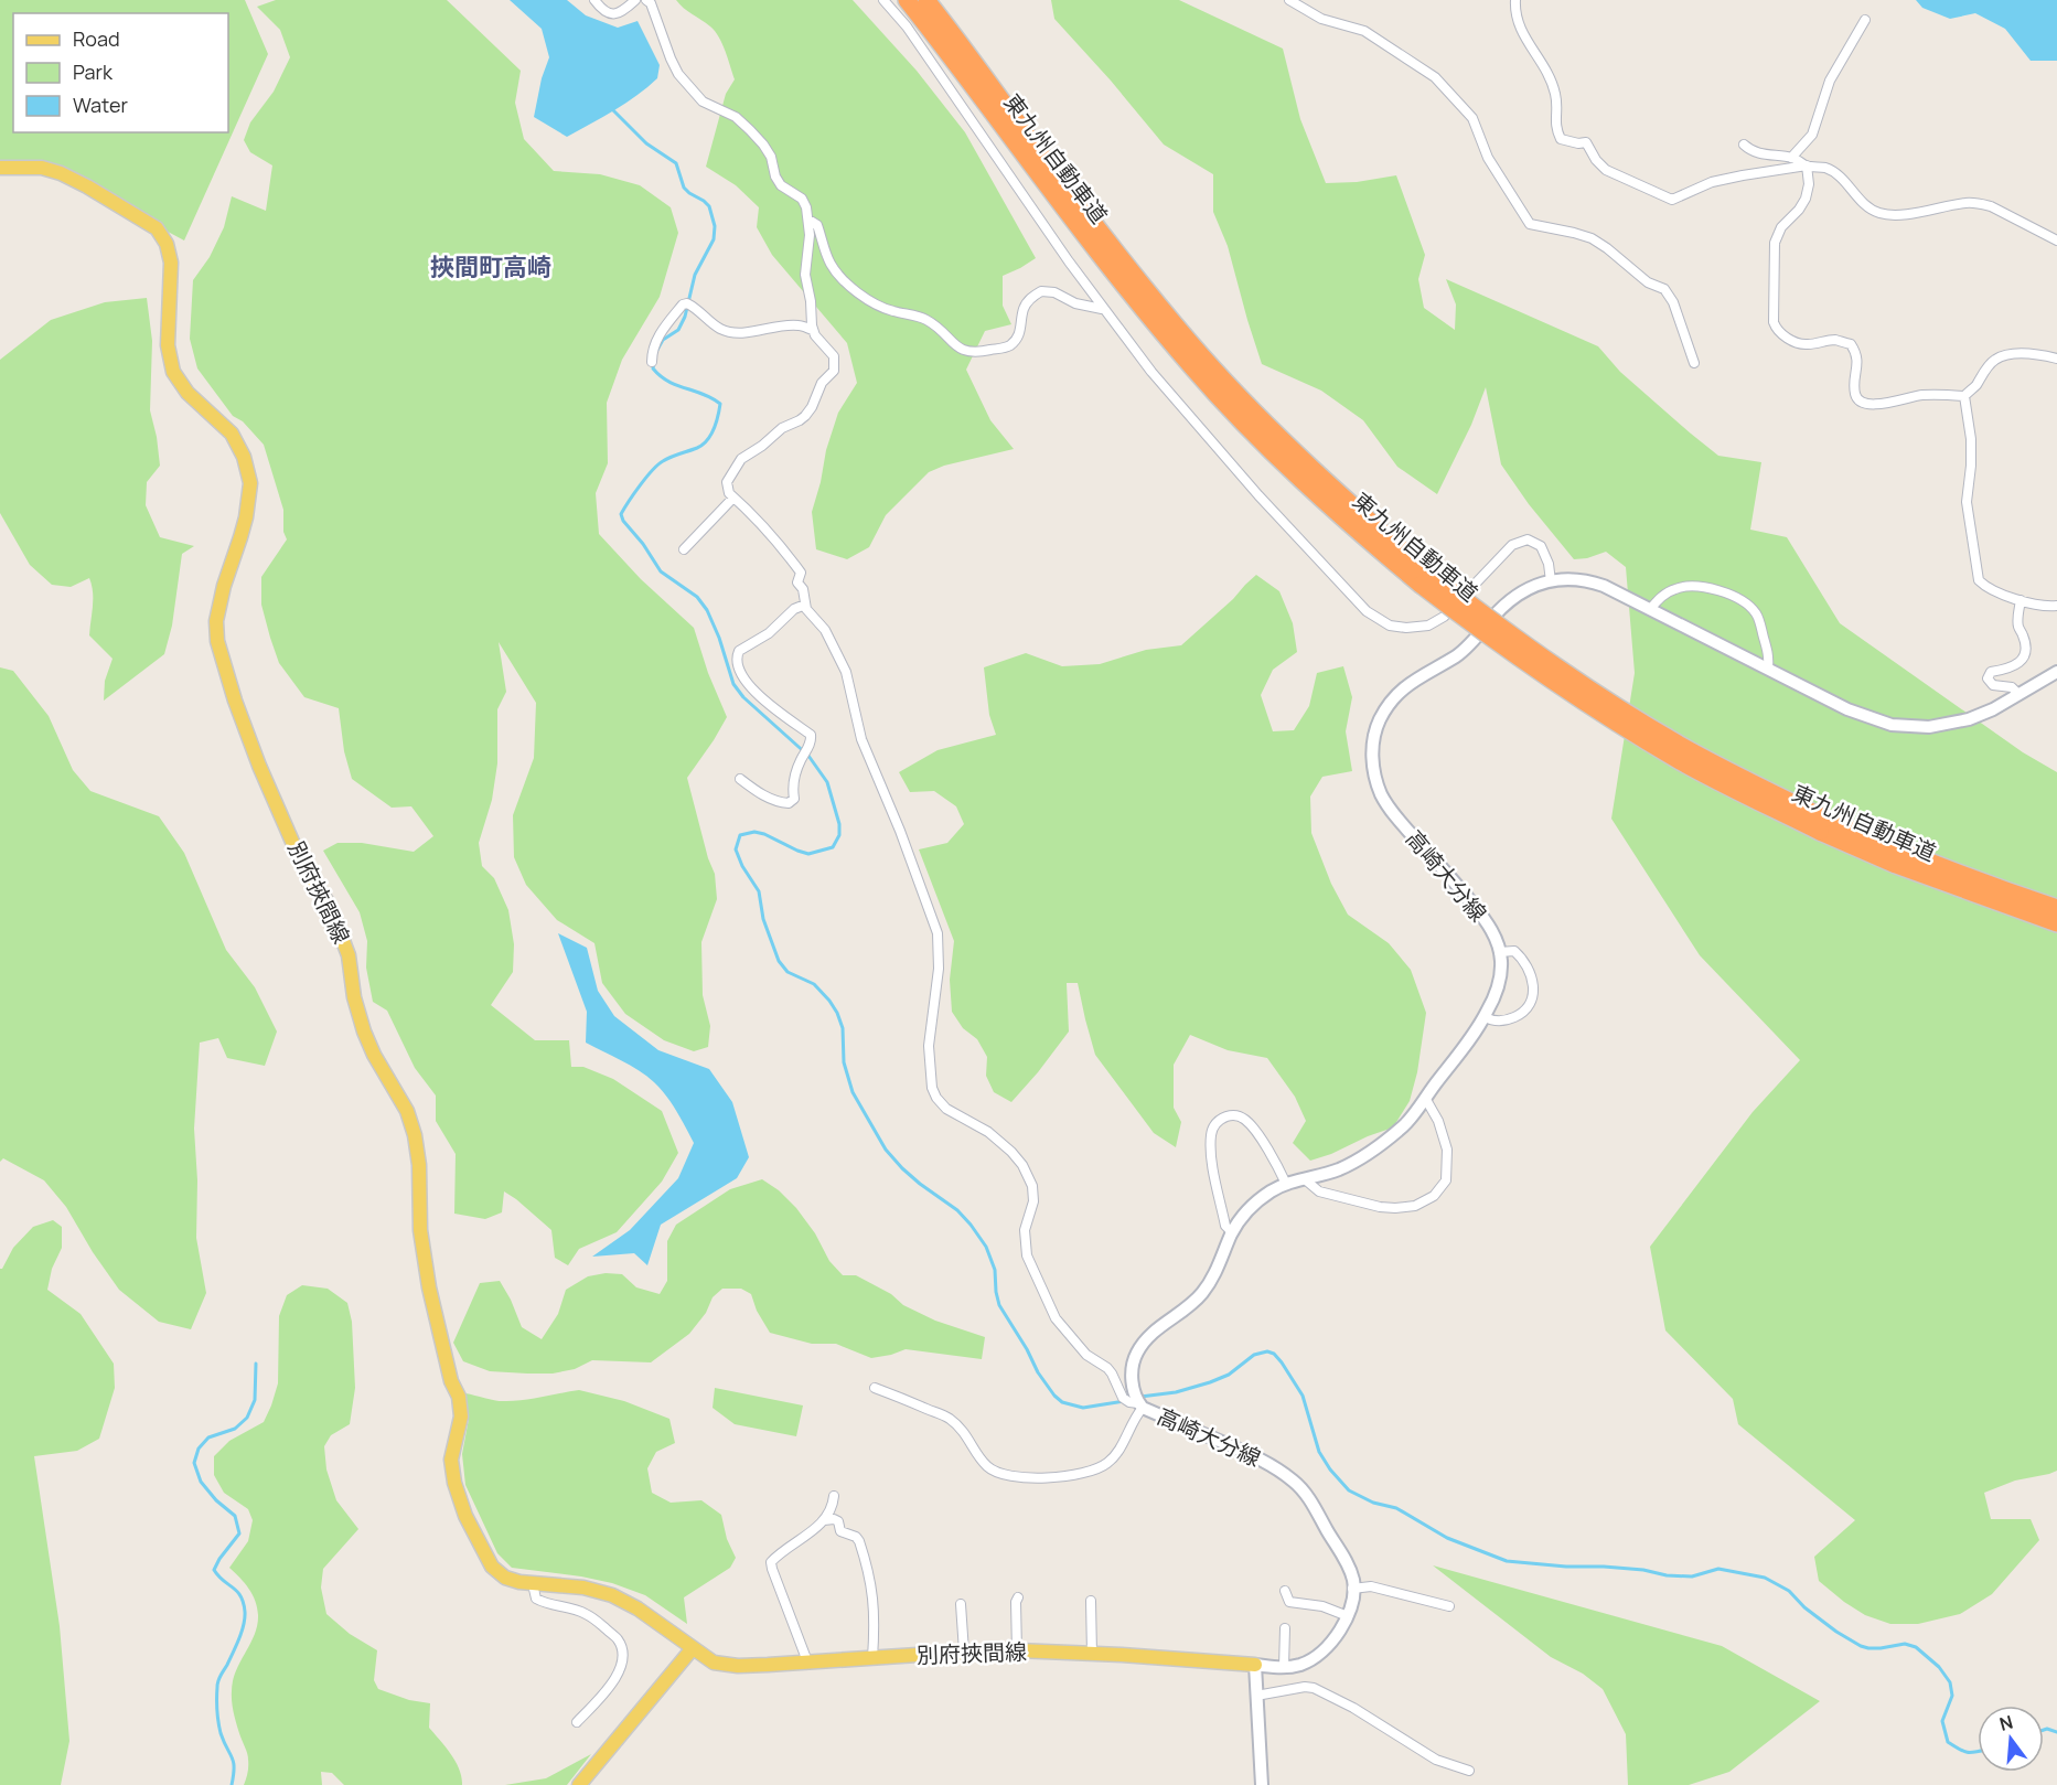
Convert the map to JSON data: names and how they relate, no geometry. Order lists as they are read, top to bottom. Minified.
{"streets":{"highway":["東九州自動車道"],"main road":["高崎大分線","別府挾間線"]},"crossings":[["高崎大分線","別府挾間線"]],"districts":["挾間町高崎"],"legend":["Road","Park","Water"],"north":"top"}
